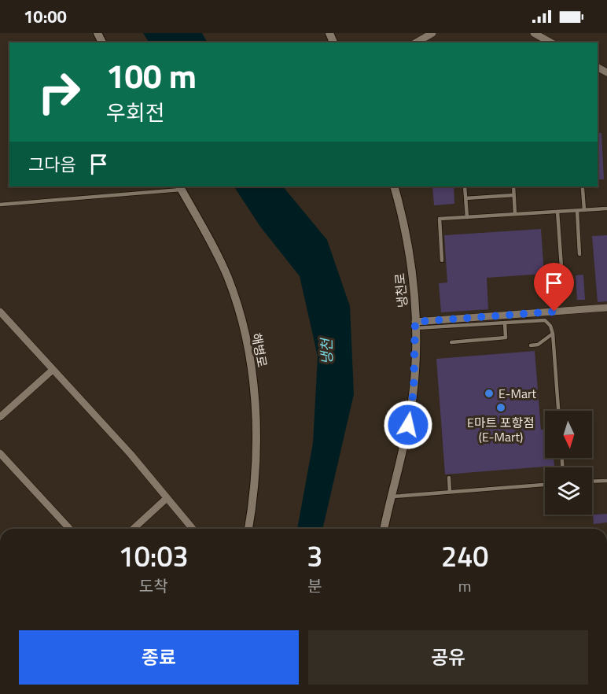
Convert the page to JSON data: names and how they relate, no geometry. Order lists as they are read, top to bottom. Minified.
{"streets":{"street":["냉천로","해병로"]},"water":["냉천"],"places":["E-Mart","E마트 포항점 (E-Mart)"],"north":"bottom","page":{"status":"10:00","turn":["100 m","우회전"],"then":"그다음","eta":["10:03","도착","3","분","240","m"],"buttons":["종료","공유"]}}
